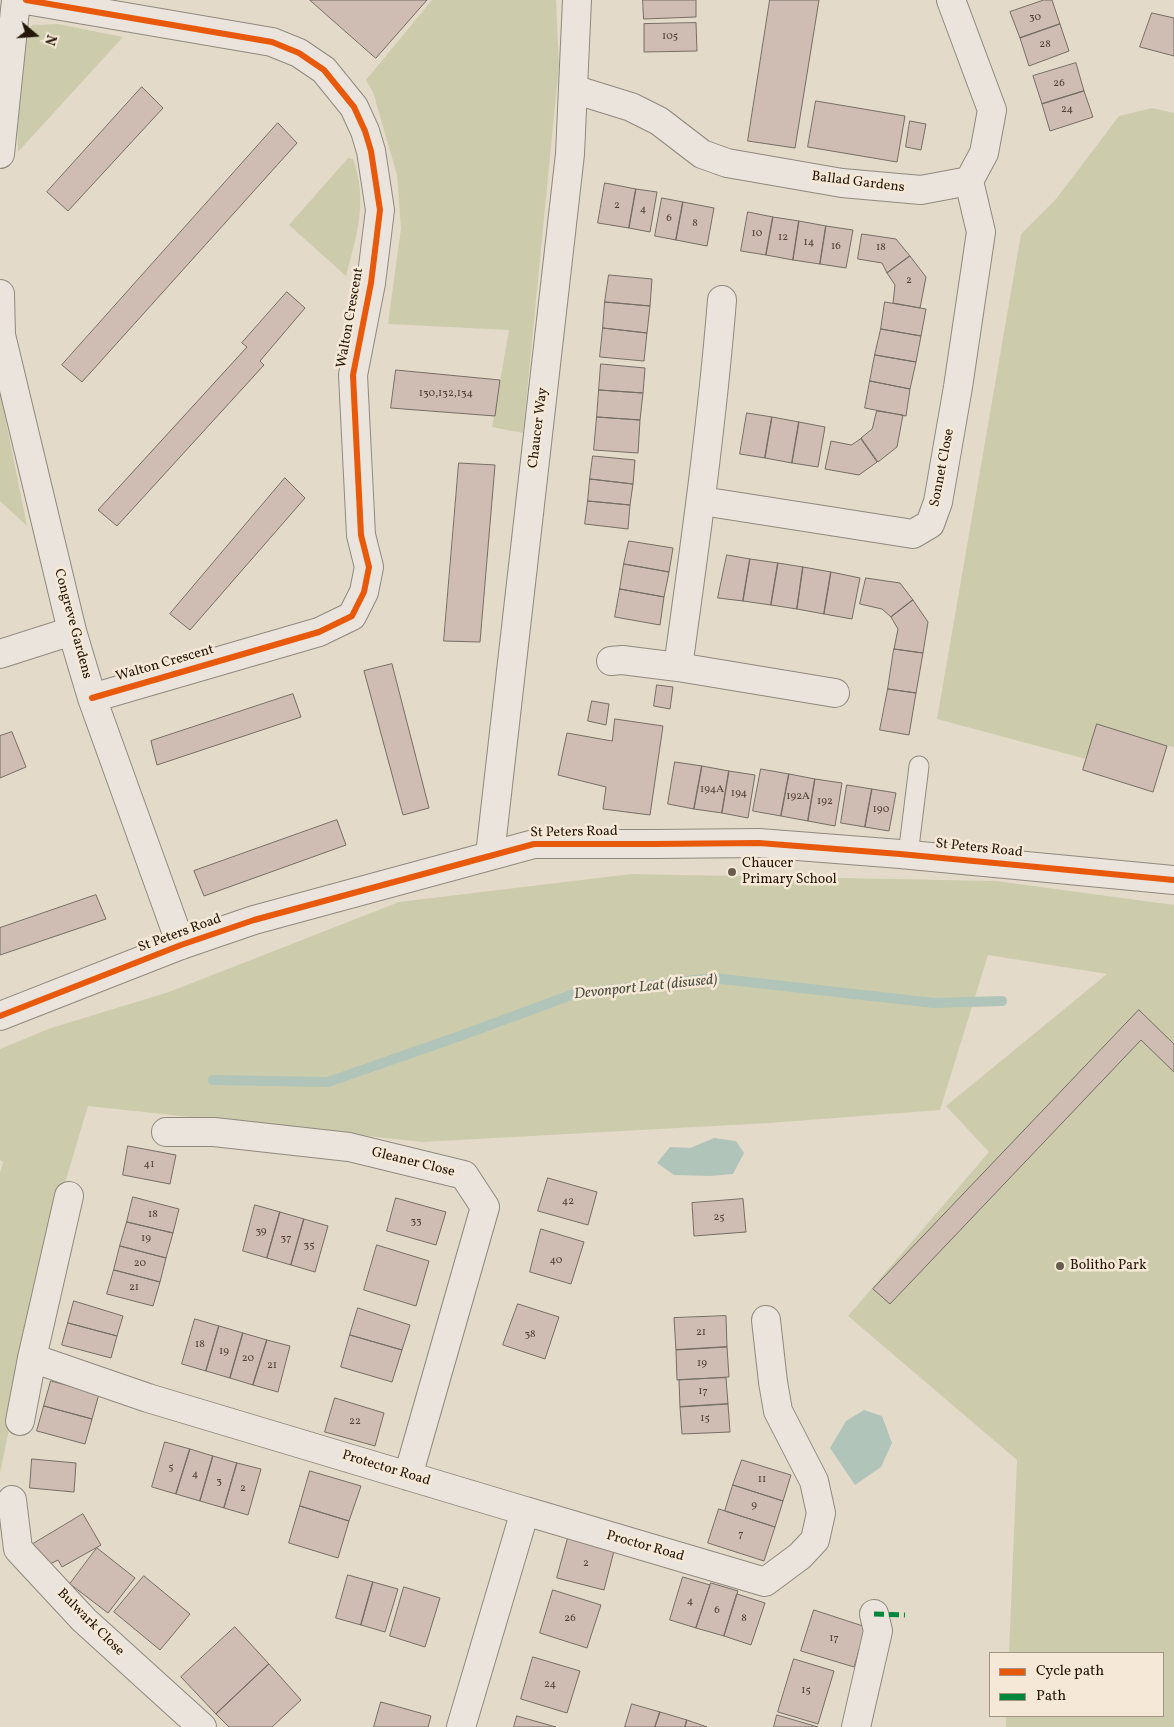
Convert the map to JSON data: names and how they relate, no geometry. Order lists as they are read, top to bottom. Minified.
{"streets":{"street":["Ballad Gardens","Walton Crescent","Chaucer Way","Sonnet Close","Congreve Gardens","St Peters Road","Gleaner Close","Protector Road","Proctor Road","Bulwark Close"]},"crossings":[["Ballad Gardens","Chaucer Way"],["Ballad Gardens","Sonnet Close"],["Walton Crescent","Congreve Gardens"],["Chaucer Way","St Peters Road"],["Congreve Gardens","St Peters Road"],["Gleaner Close","Protector Road"],["Protector Road","Proctor Road"]],"water":["Devonport Leat (disused)"],"places":["Chaucer Primary School","Bolitho Park"],"house_numbers":["30","105","28","26","24","2","4","6","8","10","12","14","16","18","2","130,132,134","194A","194","192A","192","190","41","42","18","25","33","39","19","37","35","40","20","21","21","38","18","19","20","19","21","17","15","22","5","4","11","3","2","9","7","2","4","6","26","8","17","24","15"],"legend":["Cycle path","Path"],"north":"right"}
